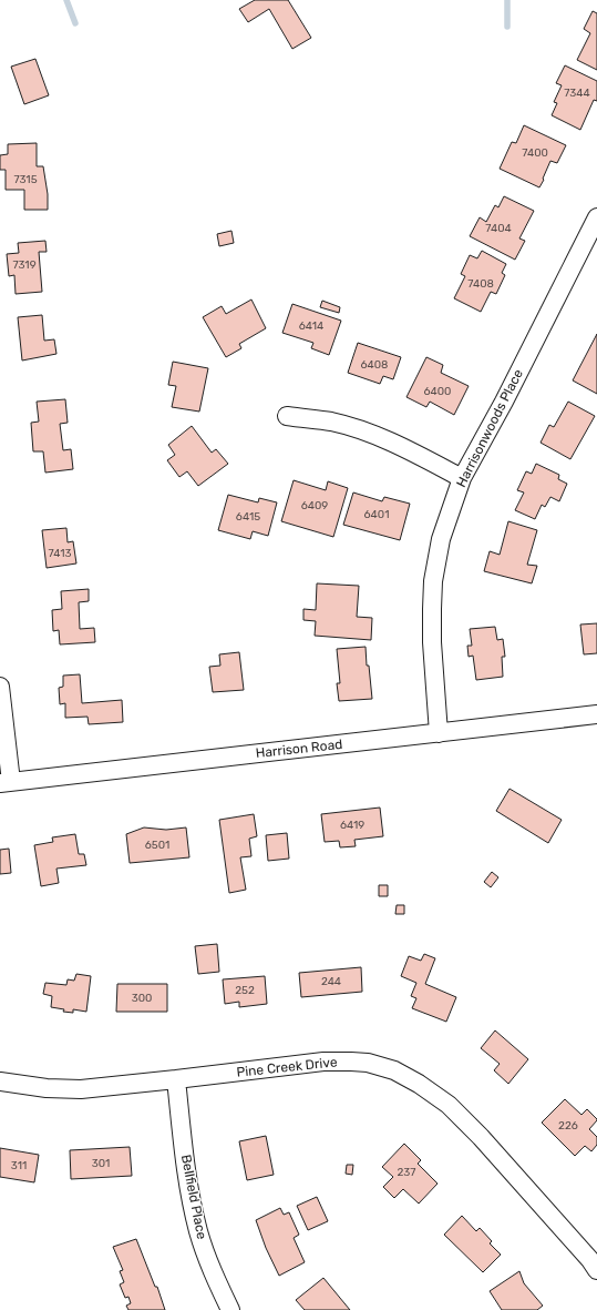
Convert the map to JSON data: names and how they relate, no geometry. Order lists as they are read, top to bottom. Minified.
{"streets":{"street":["Harrisonwoods Place","Harrison Road","Pine Creek Drive","Bellfield Place"]},"crossings":[["Harrisonwoods Place","Harrison Road"],["Pine Creek Drive","Bellfield Place"]],"house_numbers":["7344","7400","7315","7404","7319","7408","6414","6408","6400","6409","6401","6415","7413","6419","6501","244","252","300","226","301","311","237"]}
